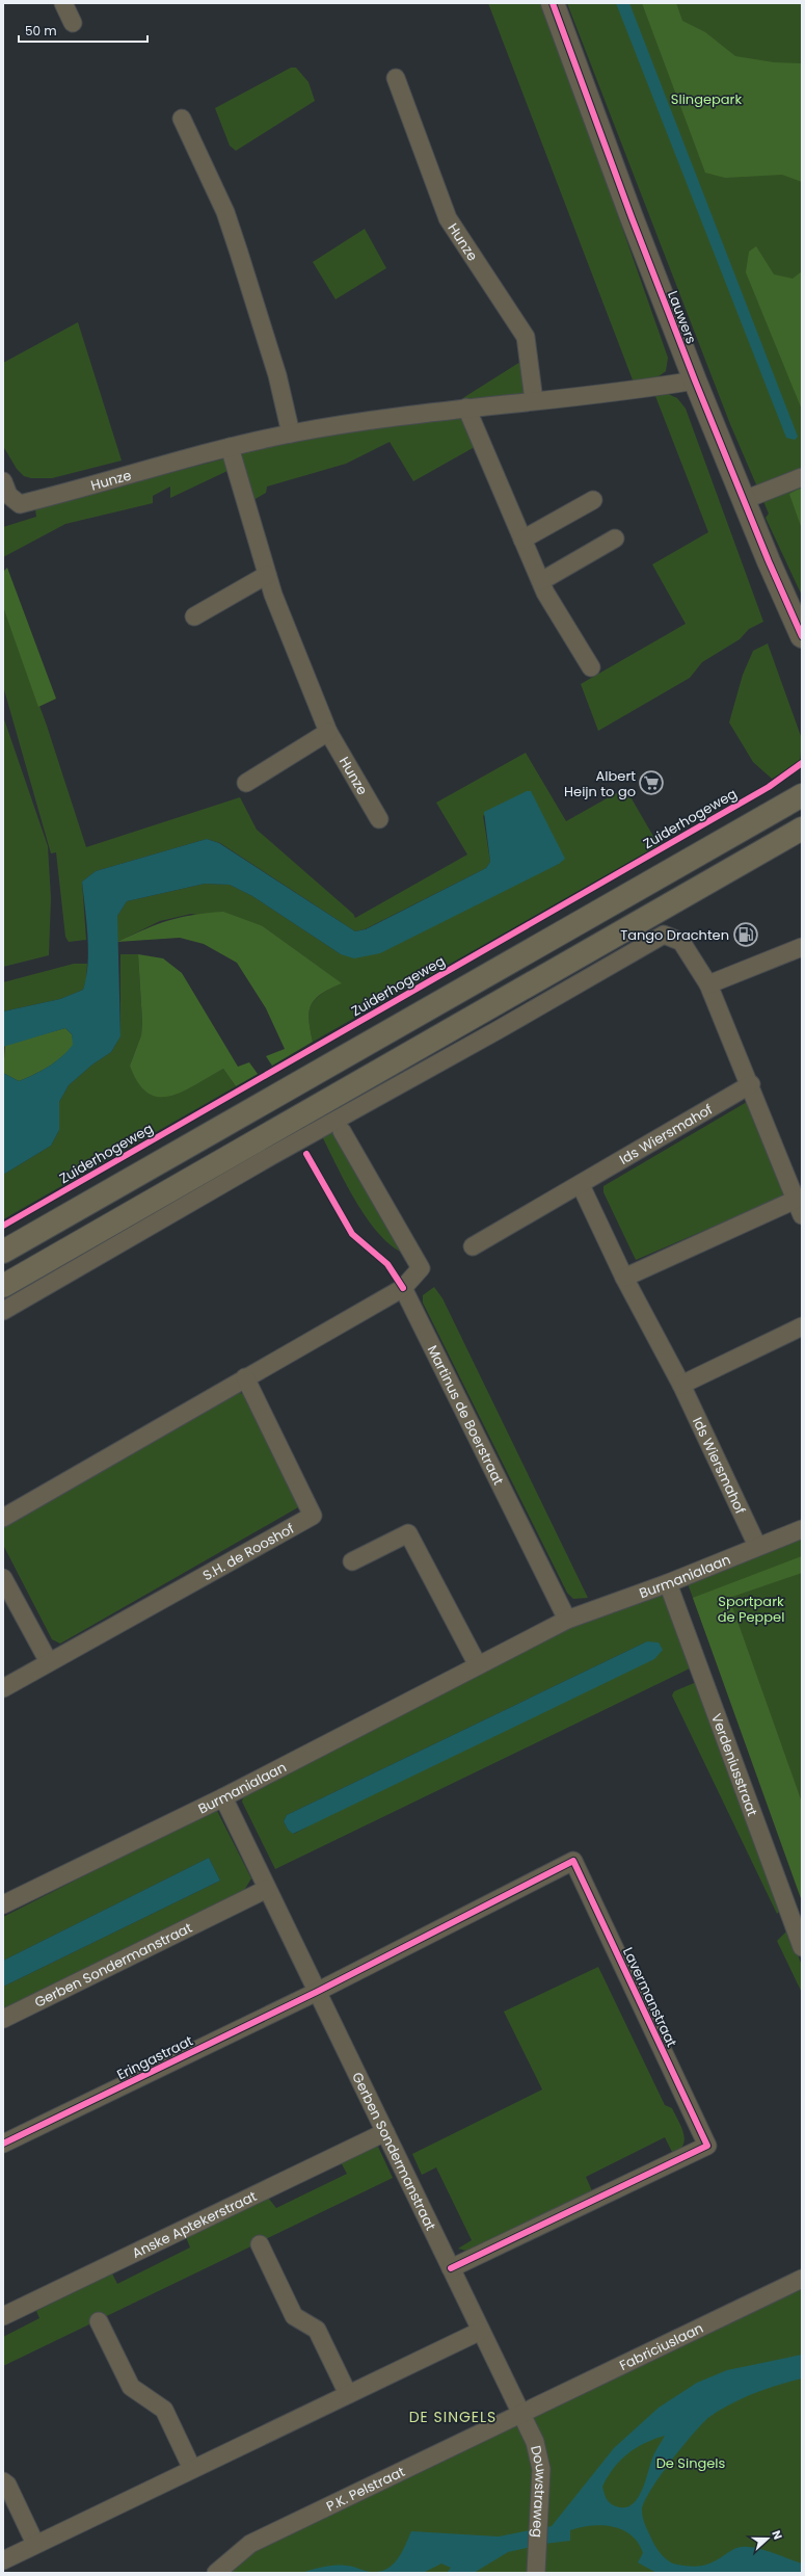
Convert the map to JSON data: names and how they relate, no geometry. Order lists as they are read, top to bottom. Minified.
{"streets":{"street":["Hunze","Lauwers","Ids Wiersmahof","Martinus de Boerstraat","S.H. de Rooshof","Burmanialaan","Verdeniusstraat","Gerben Sondermanstraat","Lavermanstraat","Eringastraat","Anske Aptekerstraat","Fabriciuslaan","P.K. Pelstraat","Douwstraweg"],"cycle path":["Zuiderhogeweg"]},"crossings":[["Hunze","Lauwers"],["Ids Wiersmahof","Burmanialaan"],["Martinus de Boerstraat","Burmanialaan"],["Burmanialaan","Verdeniusstraat"],["Burmanialaan","Gerben Sondermanstraat"],["Gerben Sondermanstraat","Lavermanstraat"],["Gerben Sondermanstraat","Eringastraat"],["Gerben Sondermanstraat","Anske Aptekerstraat"],["Gerben Sondermanstraat","Fabriciuslaan"],["Gerben Sondermanstraat","P.K. Pelstraat"],["Gerben Sondermanstraat","Douwstraweg"],["Lavermanstraat","Eringastraat"],["Fabriciuslaan","P.K. Pelstraat"],["Fabriciuslaan","Douwstraweg"],["P.K. Pelstraat","Douwstraweg"]],"districts":["DE SINGELS"],"parks":["Slingepark","Sportpark de Peppel","De Singels"],"places":{"supermarket":["Albert Heijn to go"],"fuel station":["Tango Drachten"]},"scale_bar":"50 m","north":"right"}
